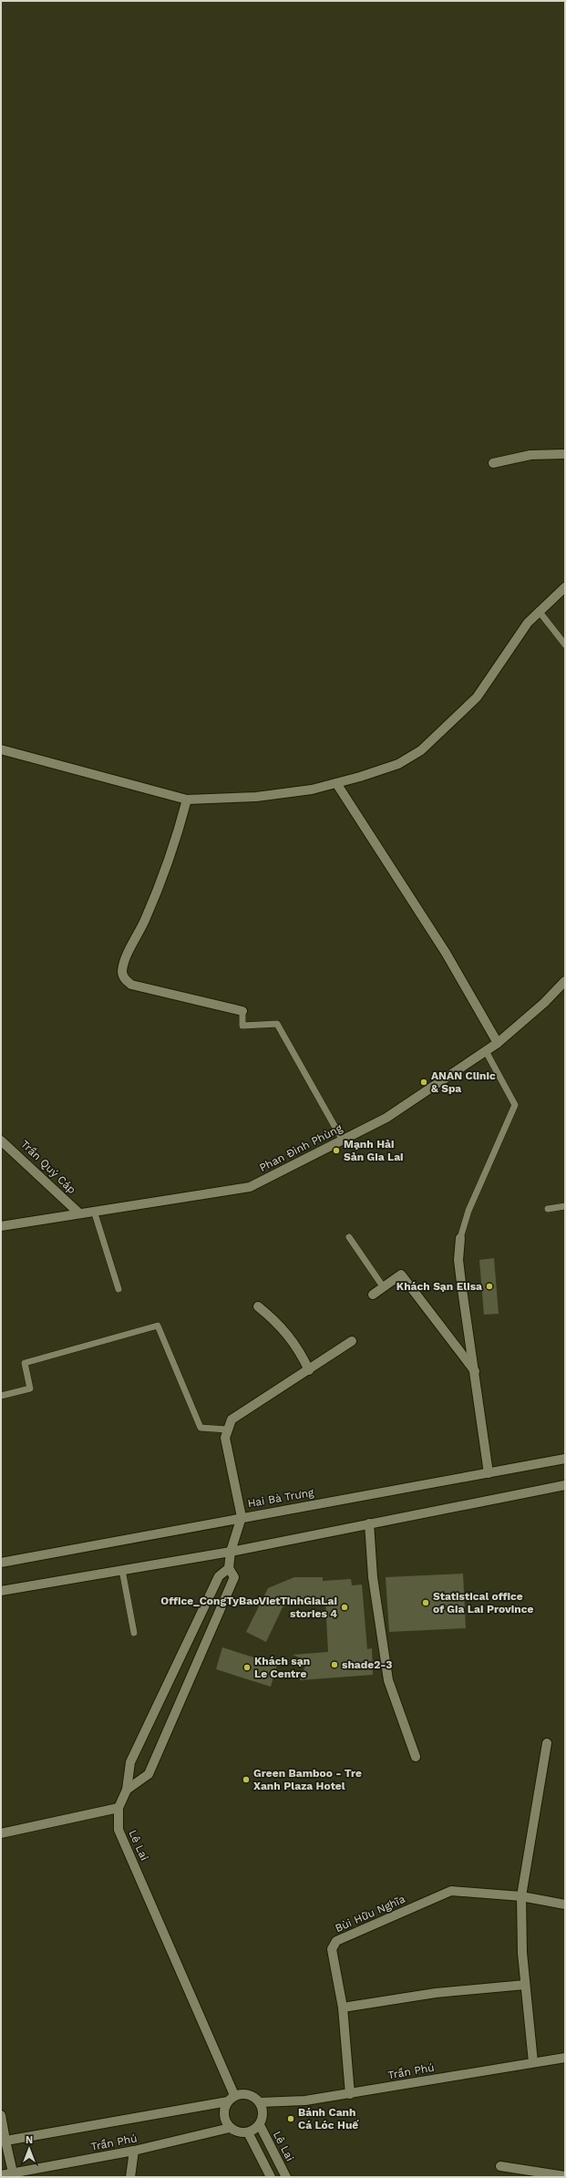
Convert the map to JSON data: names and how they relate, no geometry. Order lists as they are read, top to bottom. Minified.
{"streets":{"street":["Phan Đình Phùng","Trần Quý Cáp","Hai Bà Trưng","Lê Lai","Bùi Hữu Nghĩa","Trần Phú"]},"crossings":[["Phan Đình Phùng","Trần Quý Cáp"],["Lê Lai","Trần Phú"],["Bùi Hữu Nghĩa","Trần Phú"]],"places":["ANAN Clinic & Spa","Mạnh Hải Sản Gia Lai","Khách Sạn Elisa","Statistical office of Gia Lai Province","Office_CongTyBaoVietTinhGiaLai stories 4","shade2-3","Khách sạn Le Centre","Green Bamboo - Tre Xanh Plaza Hotel","Bánh Canh Cá Lóc Huế"],"north":"top"}
